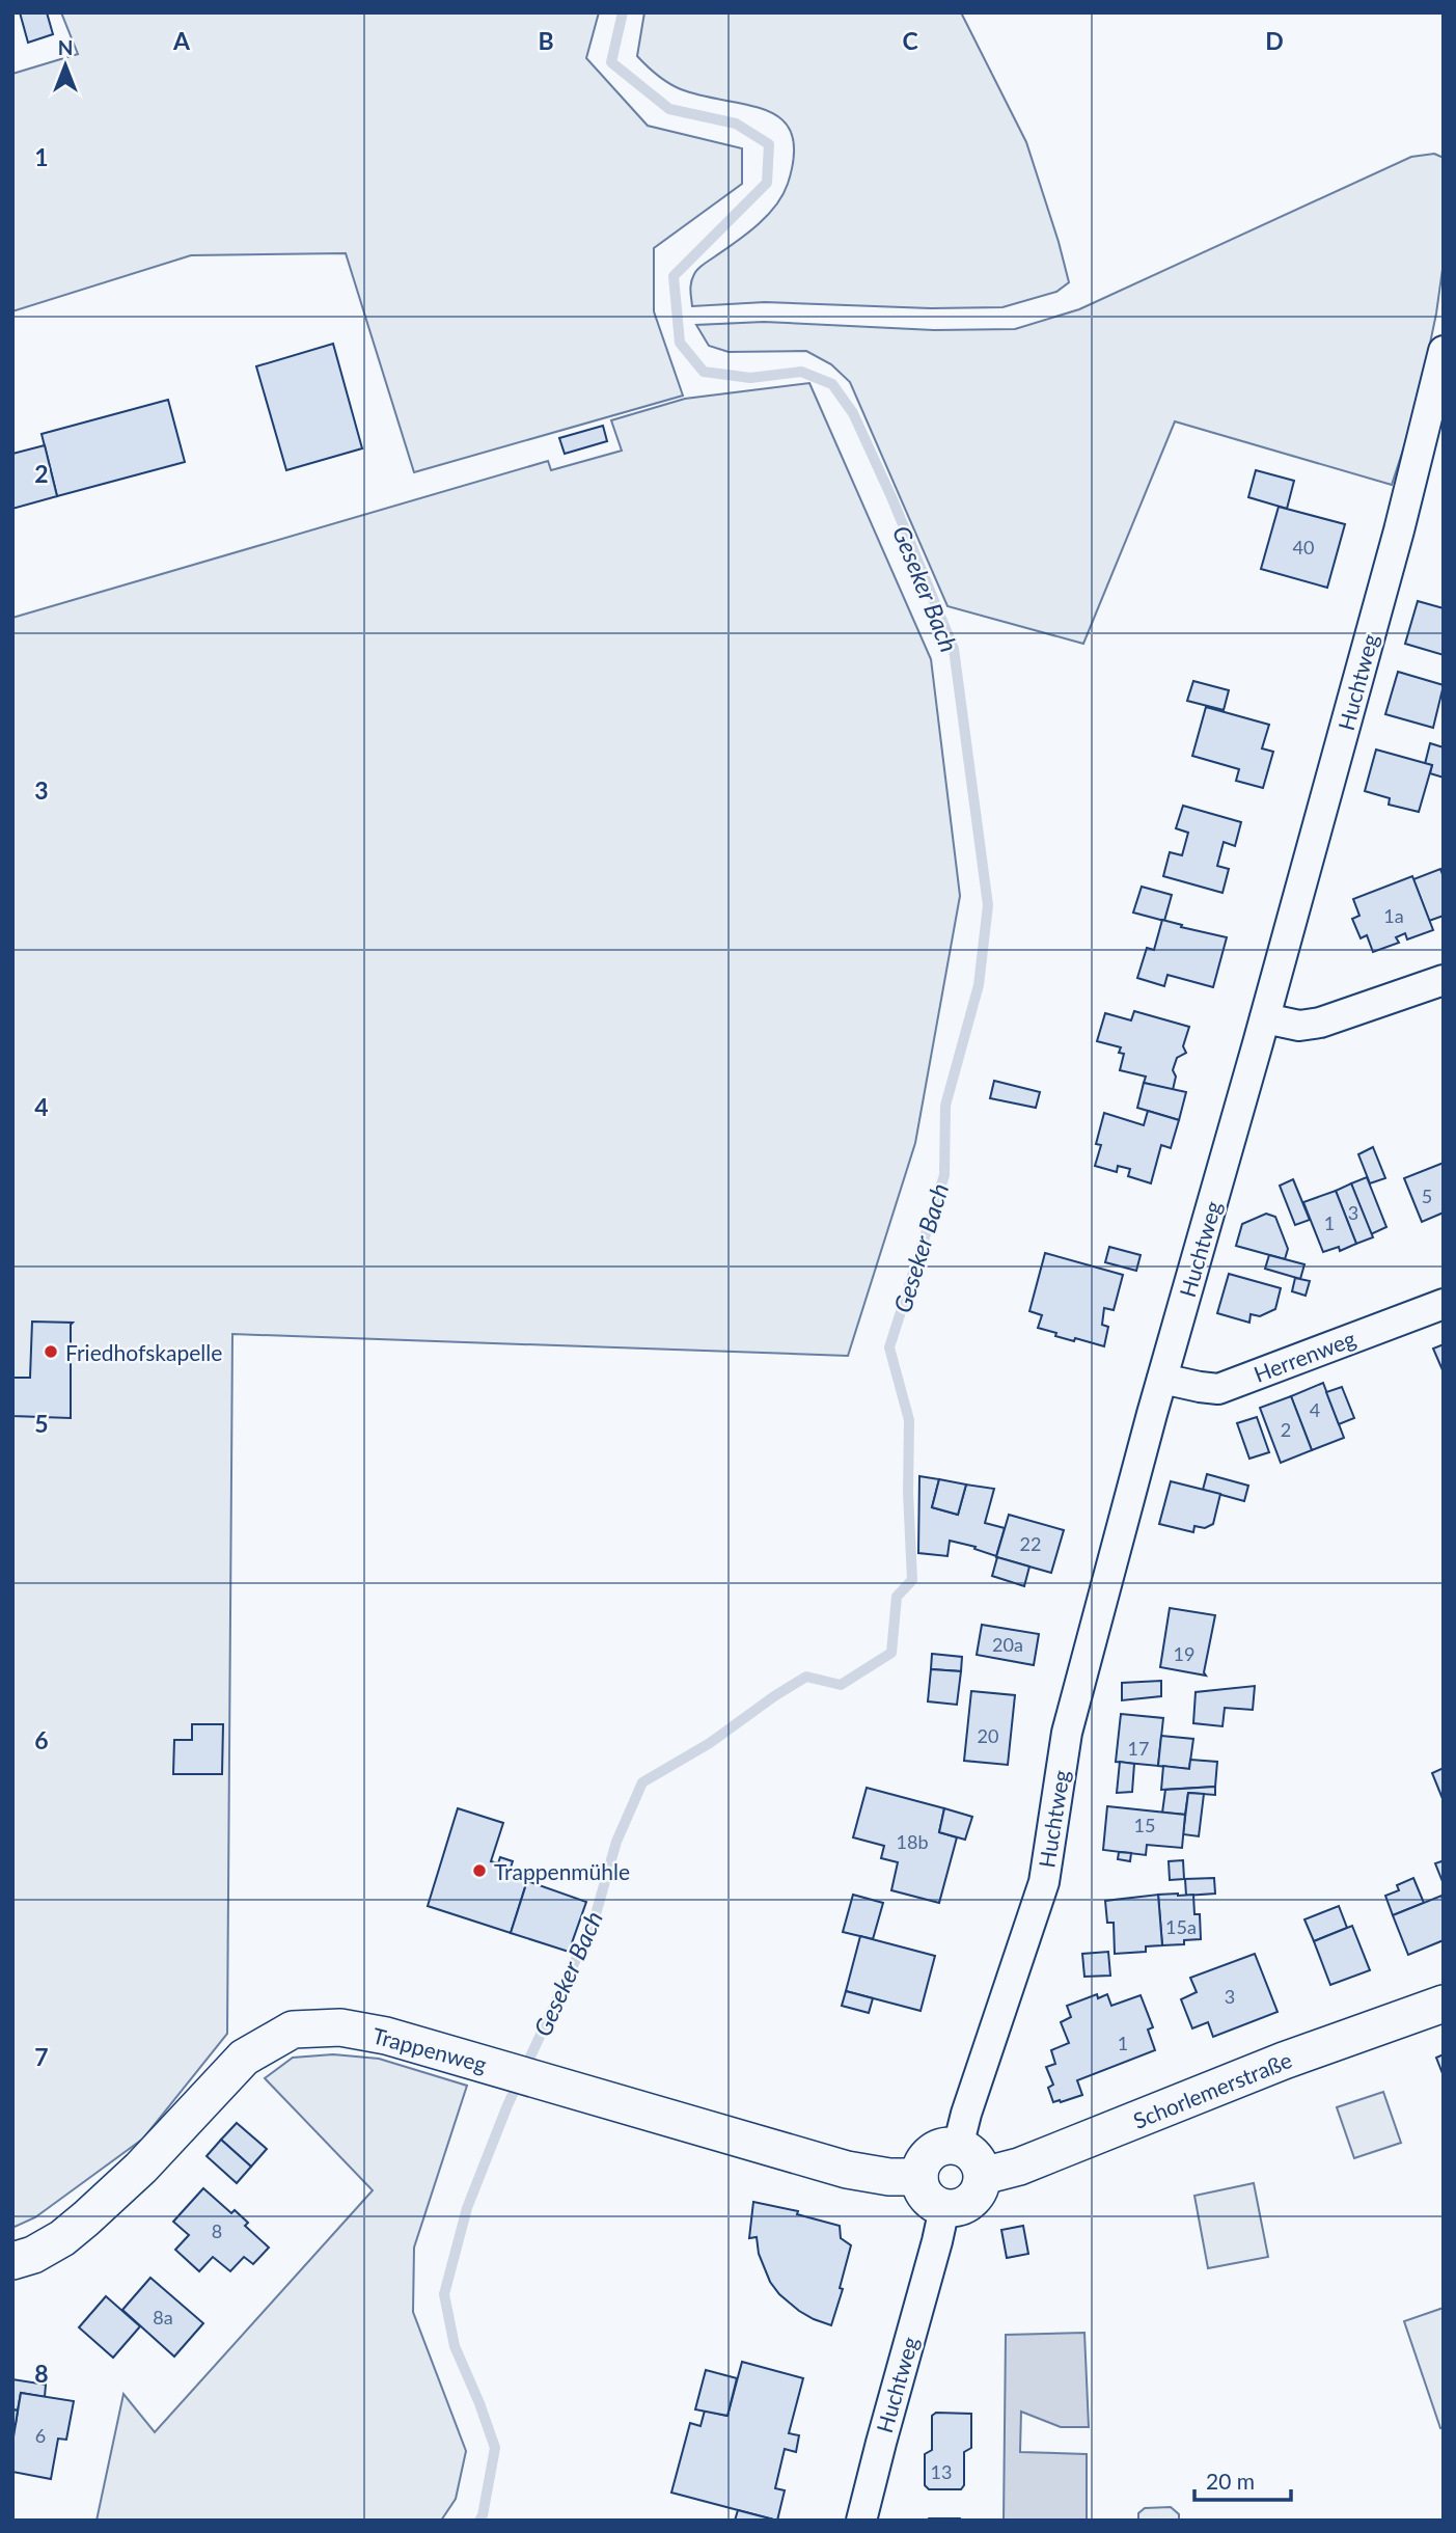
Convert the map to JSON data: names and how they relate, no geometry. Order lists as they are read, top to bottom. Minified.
{"streets":{"street":["Huchtweg","Herrenweg","Trappenweg","Schorlemerstraße"]},"crossings":[["Huchtweg","Herrenweg"],["Huchtweg","Trappenweg"],["Huchtweg","Schorlemerstraße"],["Trappenweg","Schorlemerstraße"]],"water":["Geseker Bach"],"places":["Friedhofskapelle","Trappenmühle"],"house_numbers":["40","1a","5","3","1","4","2","22","20a","19","20","17","15","18b","15a","3","1","8","8a","6","13"],"scale_bar":"20 m","north":"top","grid":{"columns":["A","B","C","D"],"rows":["1","2","3","4","5","6","7","8"]}}
